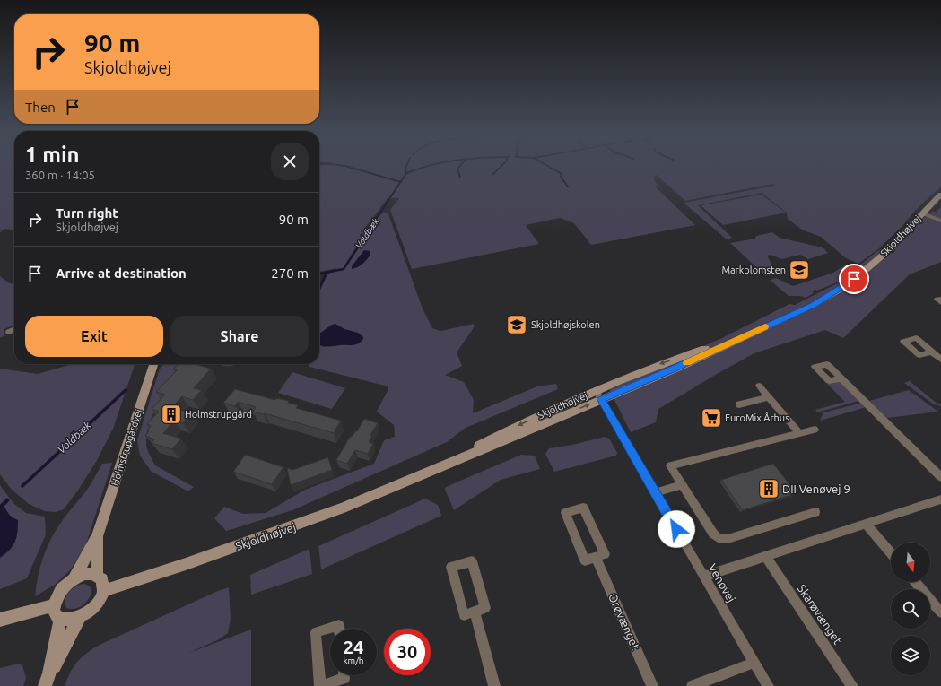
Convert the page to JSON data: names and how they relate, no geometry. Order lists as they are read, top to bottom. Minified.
{"streets":{"street":["Skjoldhøjvej","Holmstrupgårdvej","Venøvej","Skarøvænget","Orøvænget"]},"crossings":[["Skjoldhøjvej","Holmstrupgårdvej"],["Skjoldhøjvej","Venøvej"]],"water":["Voldbæk"],"places":{"school or university":["Markblomsten","Skjoldhøjskolen"],"building":["Holmstrupgård","DII Venøvej 9"],"supermarket":["EuroMix Århus"]},"north":"bottom","page":{"turn":["90 m","Skjoldhøjvej"],"then":"Then","heading":["1 min","360 m · 14:05"],"list":[{"name":"Turn right","note":"Skjoldhøjvej","value":"90 m"},{"name":"Arrive at destination","value":"270 m"}],"buttons":["Exit","Share"],"speed":"24 km/h","limit":"30"}}
